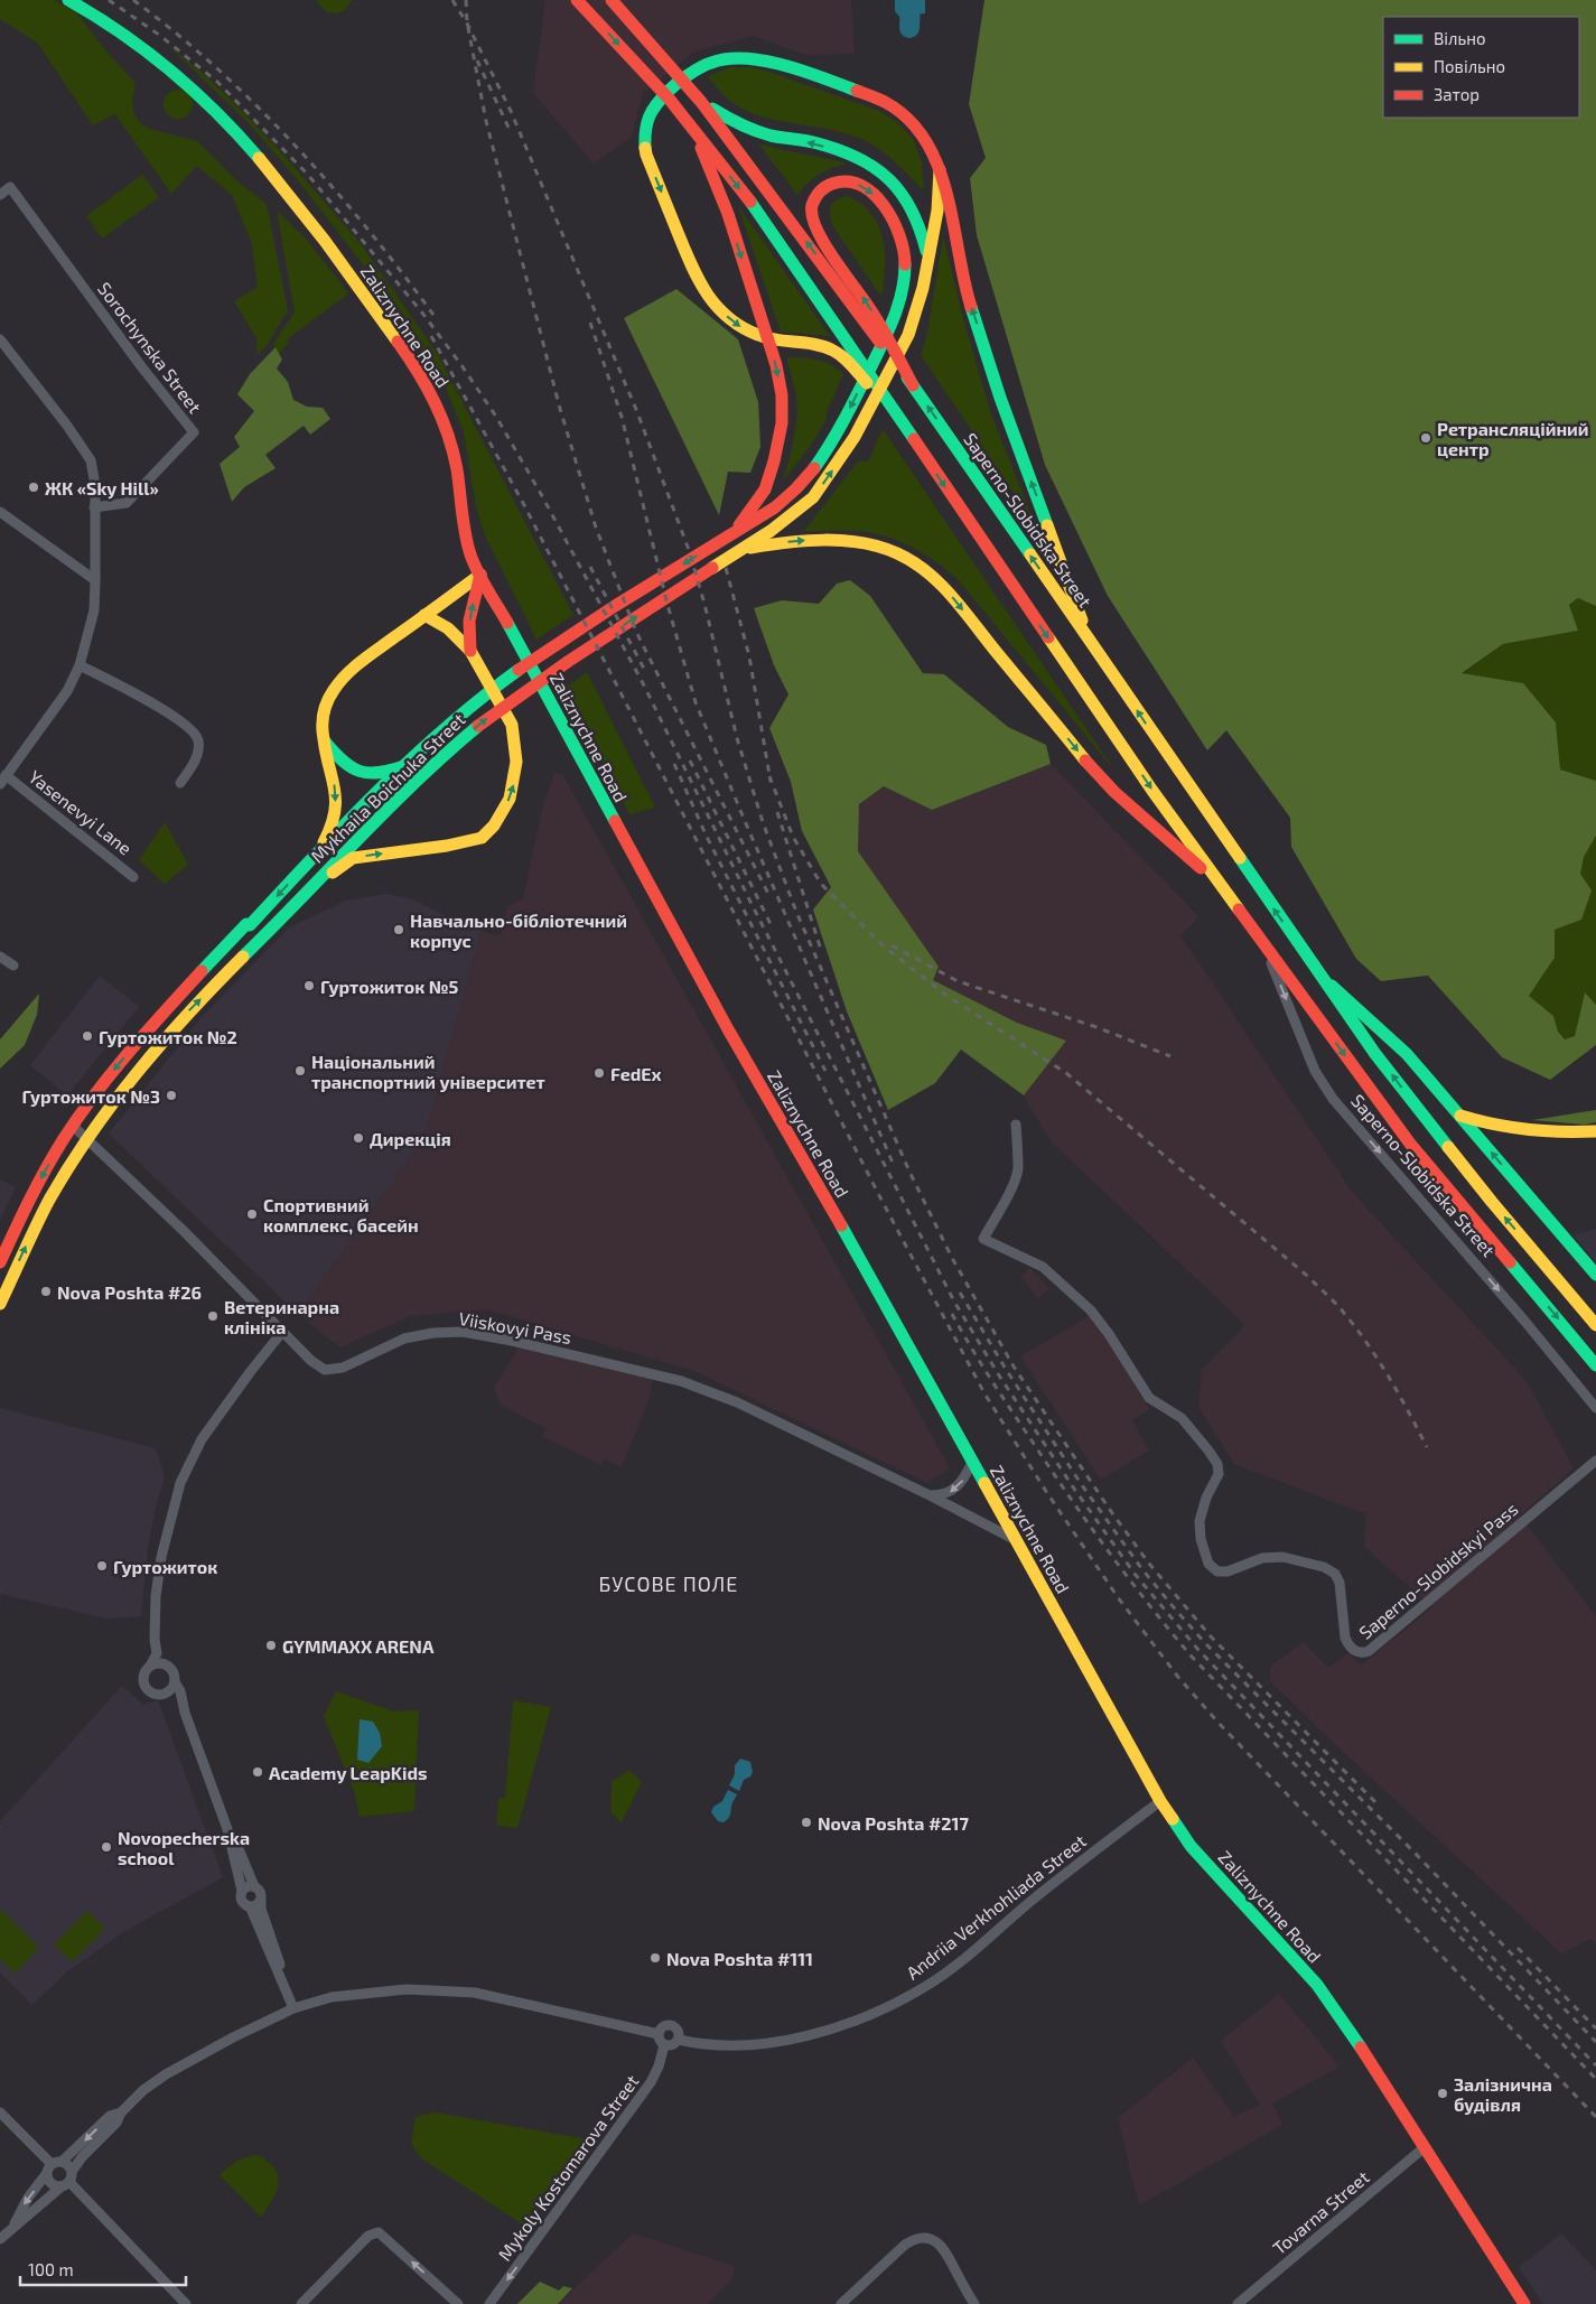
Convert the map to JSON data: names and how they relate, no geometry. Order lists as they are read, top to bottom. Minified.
{"streets":{"main road":["Zaliznychne Road","Saperno-Slobidska Street","Mykhaila Boichuka Street"],"street":["Sorochynska Street","Yasenevyi Lane","Viiskovyi Pass","Saperno-Slobidskyi Pass","Andriia Verkhohliada Street","Mykoly Kostomarova Street","Tovarna Street"]},"crossings":[["Zaliznychne Road","Viiskovyi Pass"],["Zaliznychne Road","Andriia Verkhohliada Street"],["Zaliznychne Road","Tovarna Street"],["Saperno-Slobidska Street","Mykhaila Boichuka Street"],["Mykhaila Boichuka Street","Viiskovyi Pass"],["Andriia Verkhohliada Street","Mykoly Kostomarova Street"]],"one_way":["Mykoly Kostomarova Street"],"districts":["БУСОВЕ ПОЛЕ"],"places":["Ретрансляційний центр","ЖК «Sky Hill»","Навчально-бібліотечний корпус","Гуртожиток №5","Гуртожиток №2","Національний транспортний університет","FedEx","Гуртожиток №3","Дирекція","Спортивний комплекс, басейн","Nova Poshta #26","Ветеринарна клініка","Гуртожиток","GYMMAXX ARENA","Academy LeapKids","Nova Poshta #217","Novopecherska school","Nova Poshta #111","Залізнична будівля"],"legend":["Вільно","Повільно","Затор"],"scale_bar":"100 m"}
